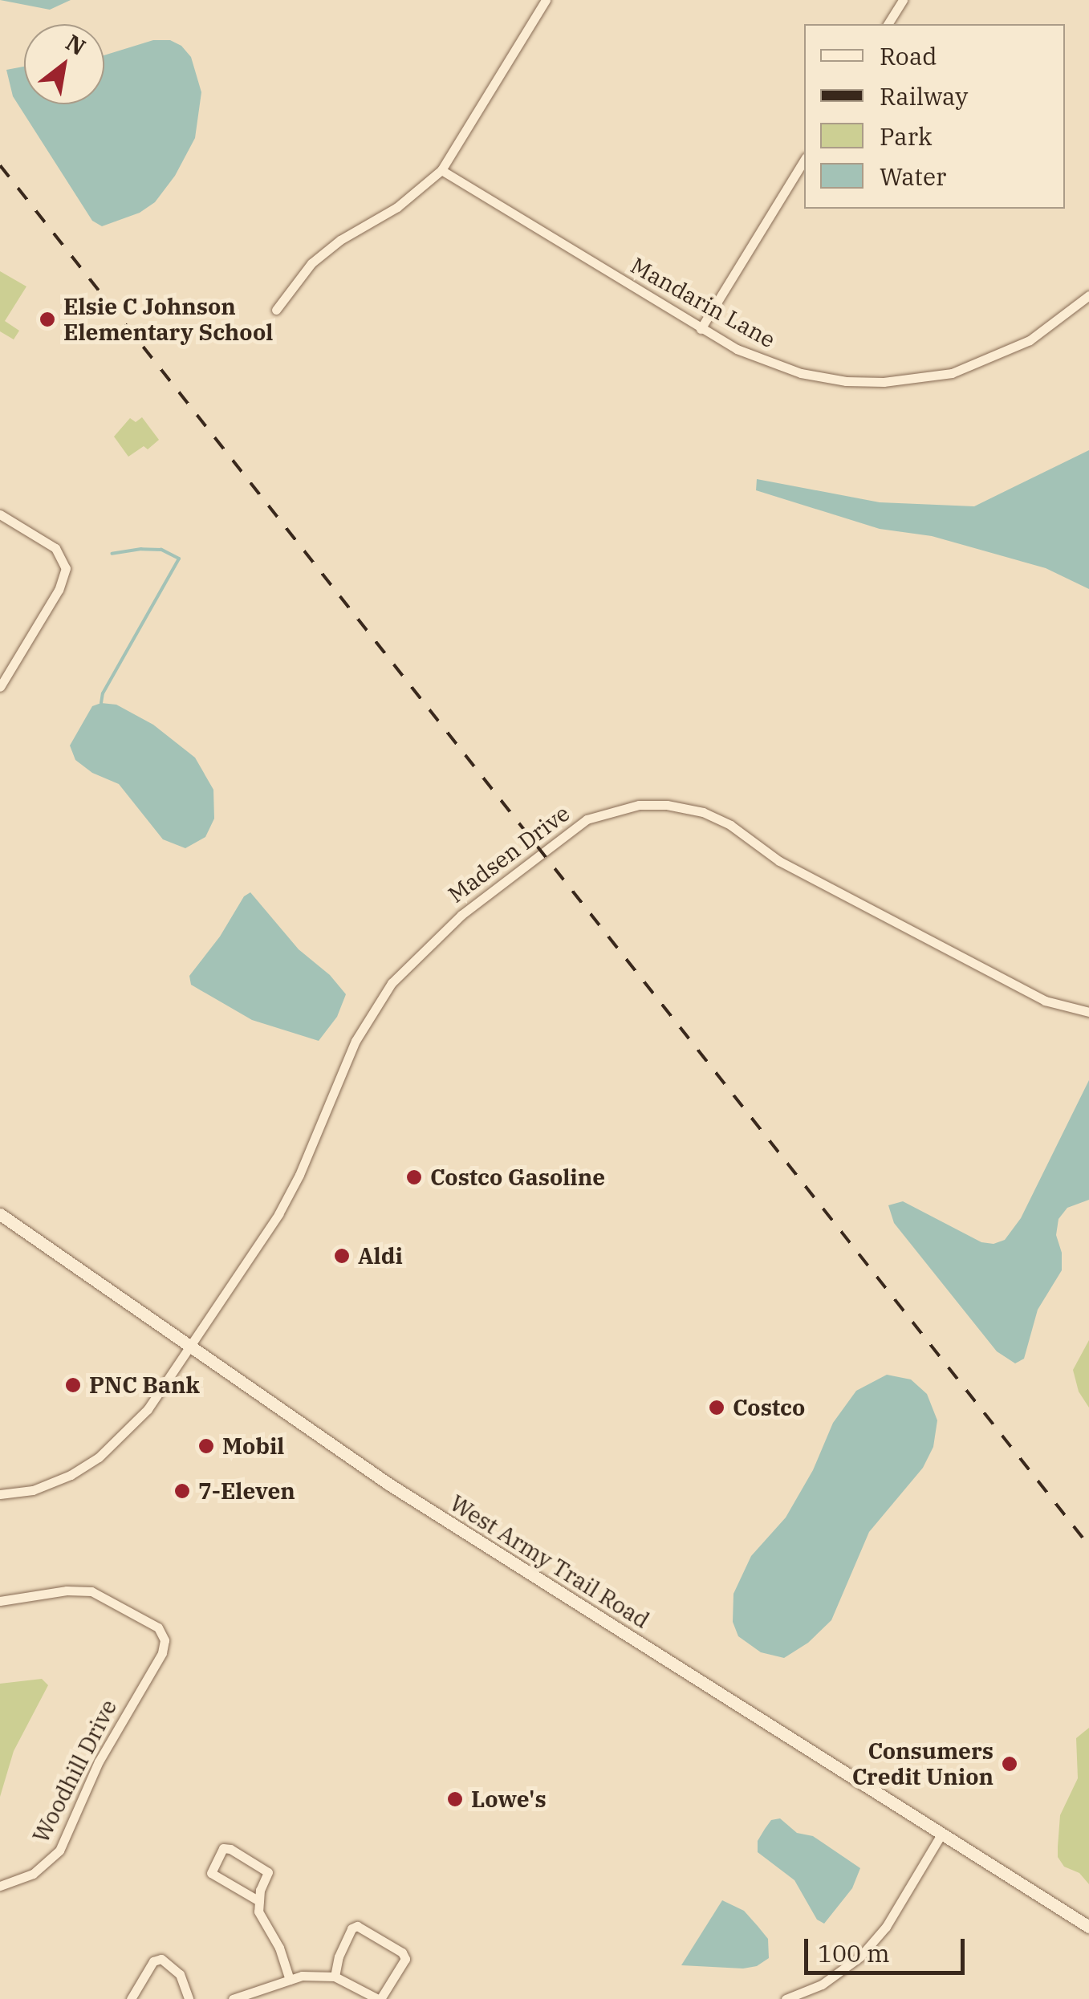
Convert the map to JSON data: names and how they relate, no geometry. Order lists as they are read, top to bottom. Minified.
{"streets":{"main road":["West Army Trail Road"],"street":["Mandarin Lane","Madsen Drive","Woodhill Drive"]},"crossings":[["Madsen Drive","West Army Trail Road"]],"places":["Elsie C Johnson Elementary School","Costco Gasoline","Aldi","PNC Bank","Costco","Mobil","7-Eleven","Consumers Credit Union","Lowe's"],"legend":["Road","Railway","Park","Water"],"scale_bar":"100 m","north":"top right"}
